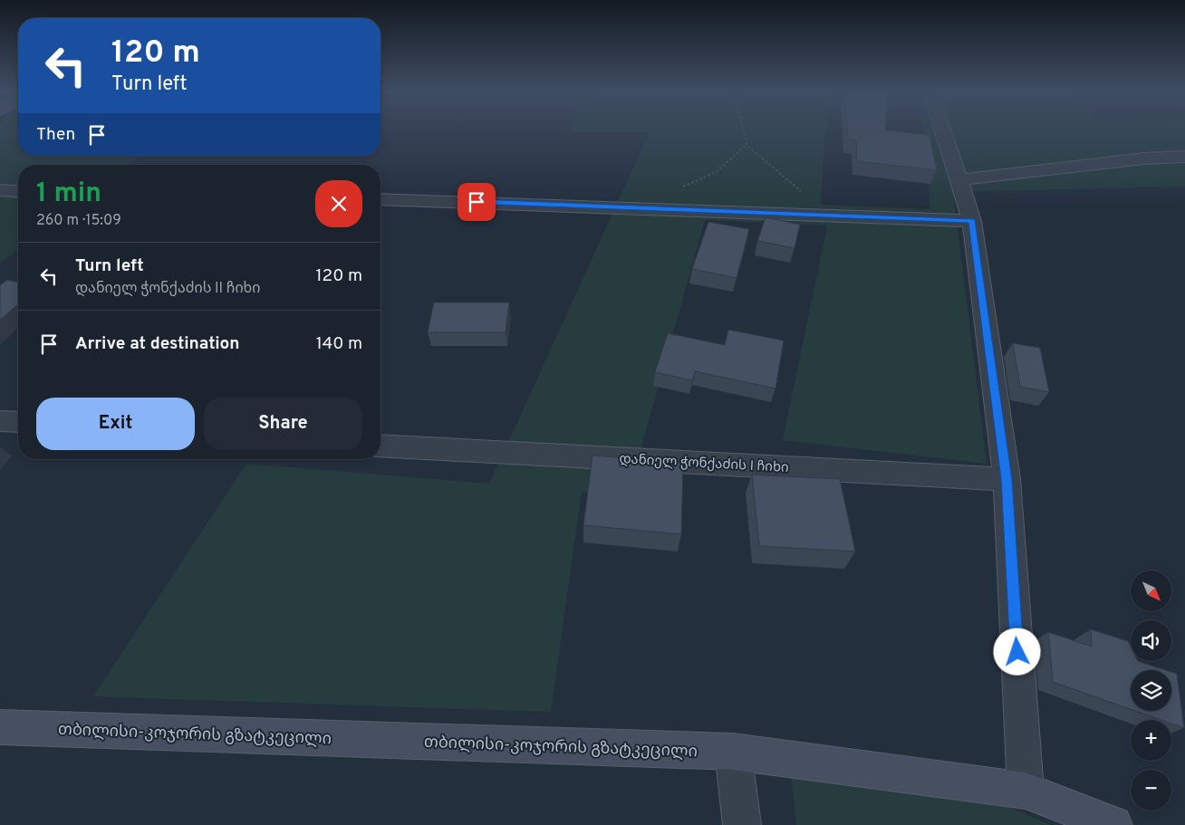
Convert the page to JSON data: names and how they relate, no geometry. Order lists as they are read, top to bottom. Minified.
{"streets":{"main road":["თბილისი-კოჯორის გზატკეცილი"],"street":["დანიელ ჭონქაძის I ჩიხი"]},"north":"bottom right","page":{"turn":["120 m","Turn left"],"then":"Then","heading":["1 min","260 m · 15:09"],"list":[{"name":"Turn left","note":"დანიელ ჭონქაძის II ჩიხი","value":"120 m"},{"name":"Arrive at destination","value":"140 m"}],"buttons":["Exit","Share"],"map_buttons":["+","−"]}}
